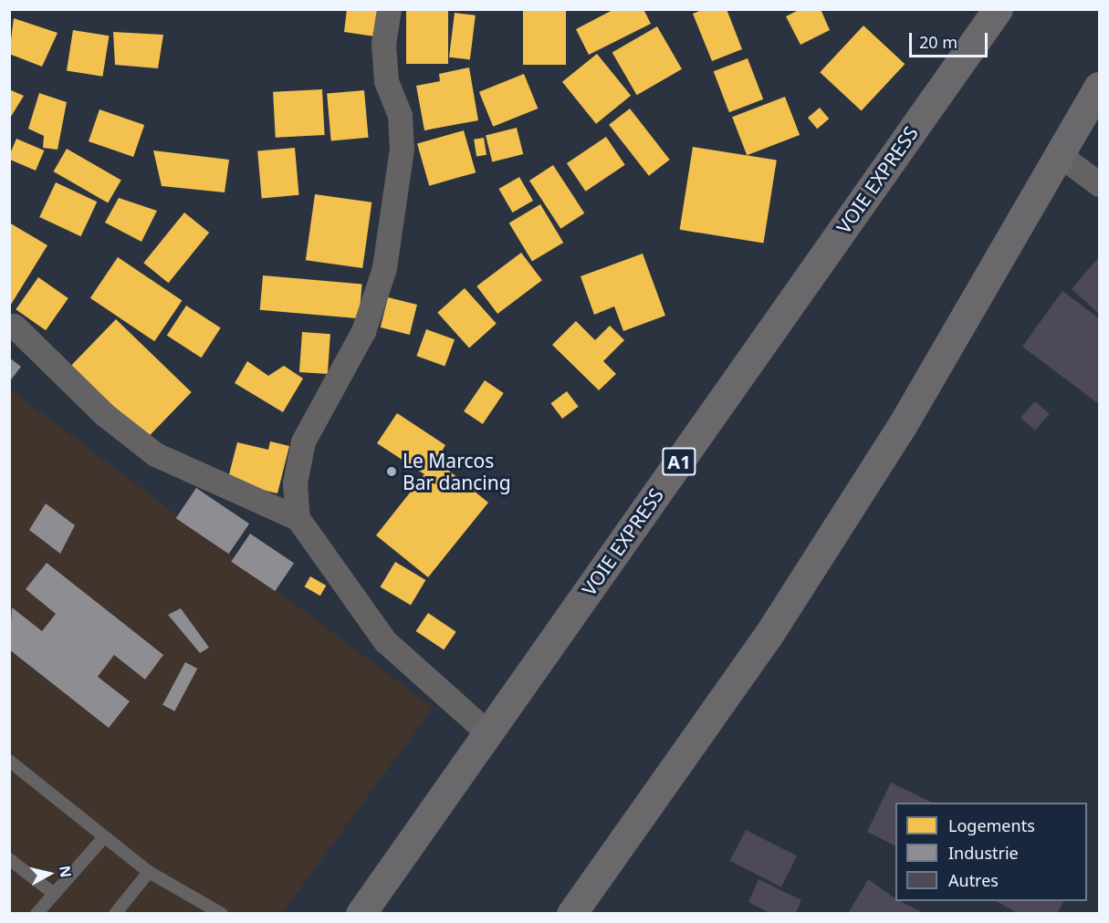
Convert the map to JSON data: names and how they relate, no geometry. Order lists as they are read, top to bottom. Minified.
{"streets":{"highway":["VOIE EXPRESS","A1"]},"places":["Le Marcos Bar dancing"],"legend":["Logements","Industrie","Autres"],"scale_bar":"20 m","north":"right"}
